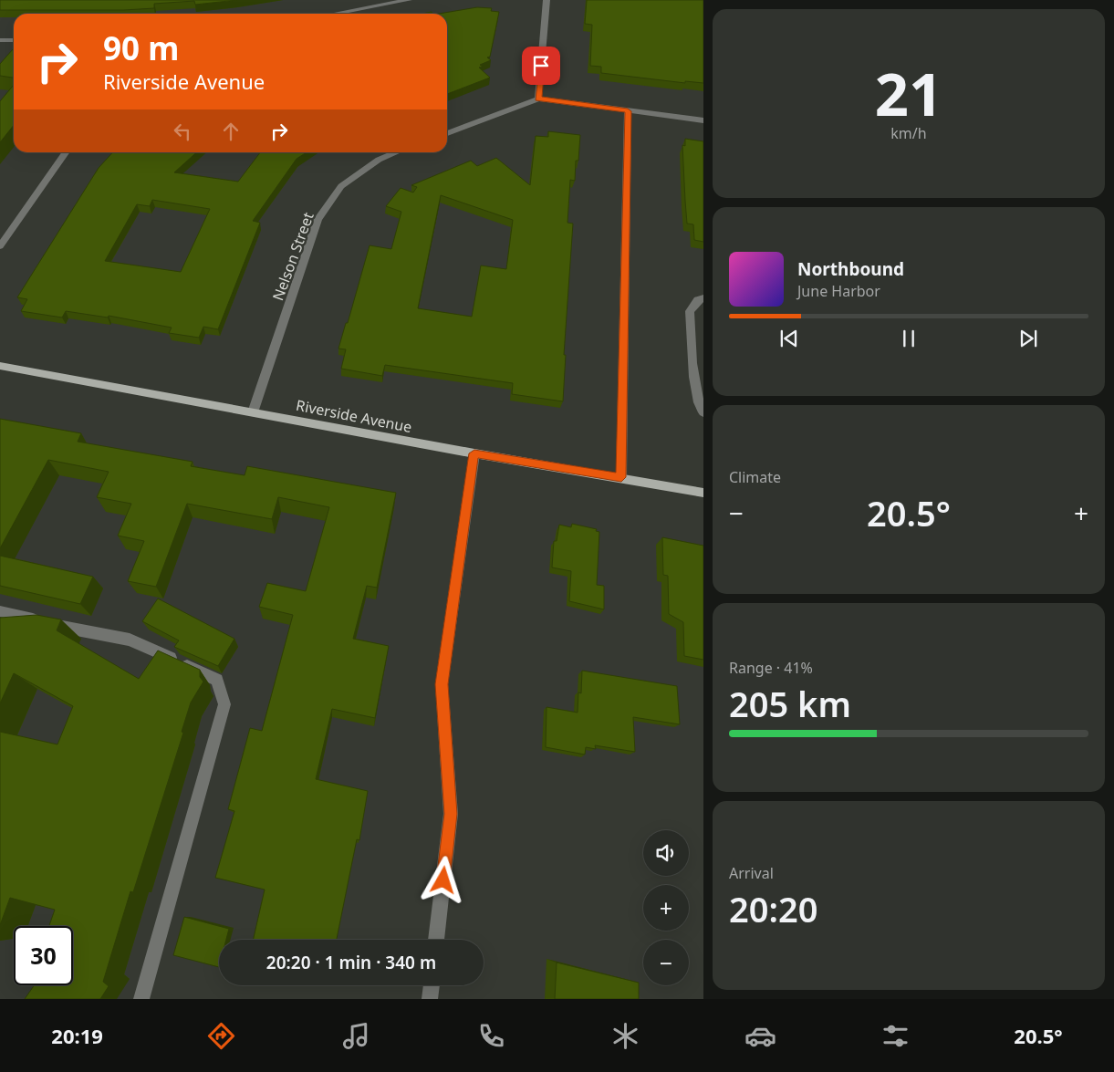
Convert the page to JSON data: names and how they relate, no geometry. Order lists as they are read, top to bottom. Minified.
{"streets":{"main road":["Riverside Avenue"],"street":["Nelson Street"]},"crossings":[["Nelson Street","Riverside Avenue"]],"page":{"tile":[["21","km/h"],"Climate",["Range · 41%","205 km"],["Arrival","20:20"]],"turn":["90 m","Riverside Avenue"],"song":["Northbound","June Harbor"],"heat":["−","20.5°","+"],"map_buttons":["+","−"],"limit":"30","trip":"20:20 · 1 min · 340 m","tabs":["20:19","20.5°"]}}
